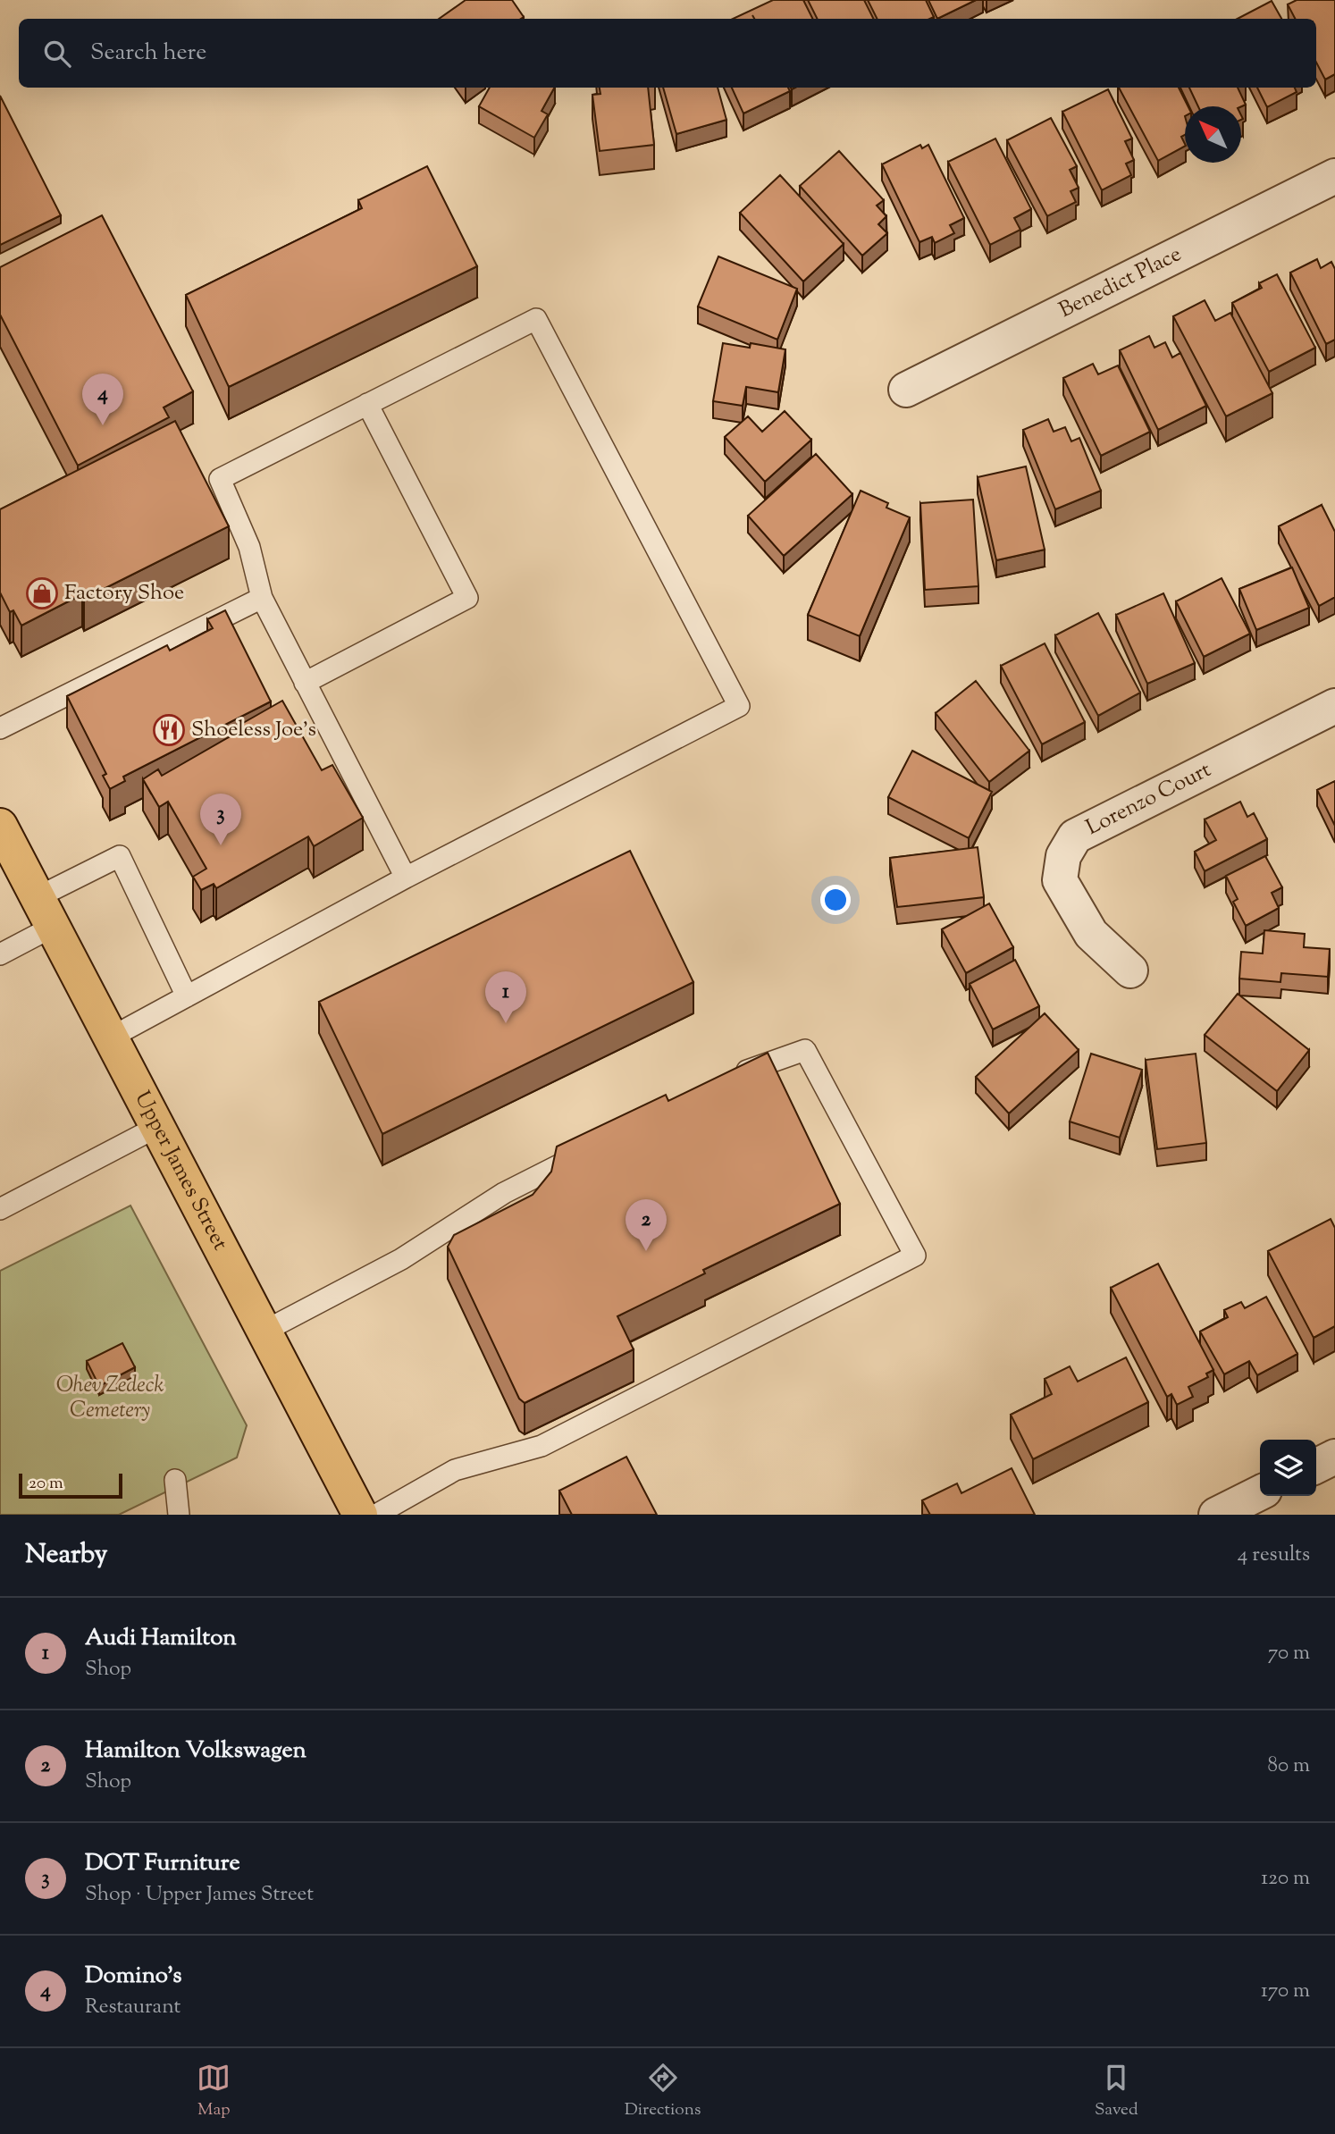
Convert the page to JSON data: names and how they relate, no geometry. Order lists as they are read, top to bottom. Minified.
{"streets":{"main road":["Upper James Street"],"street":["Benedict Place","Lorenzo Court"]},"parks":["Ohev Zedeck Cemetery"],"places":{"shop":["Factory Shoe"],"restaurant":["Shoeless Joe's"]},"scale_bar":"20 m","north":"top left","page":{"search":"Search here","pins":["4","3","1","2"],"scale":"20 m","heading":["Nearby","4 results"],"list":[{"mark":"1","name":"Audi Hamilton","note":"Shop","value":"70 m"},{"mark":"2","name":"Hamilton Volkswagen","note":"Shop","value":"80 m"},{"mark":"3","name":"DOT Furniture","note":"Shop · Upper James Street","value":"120 m"},{"mark":"4","name":"Domino's","note":"Restaurant","value":"170 m"}],"nav":["Map","Directions","Saved"]}}
